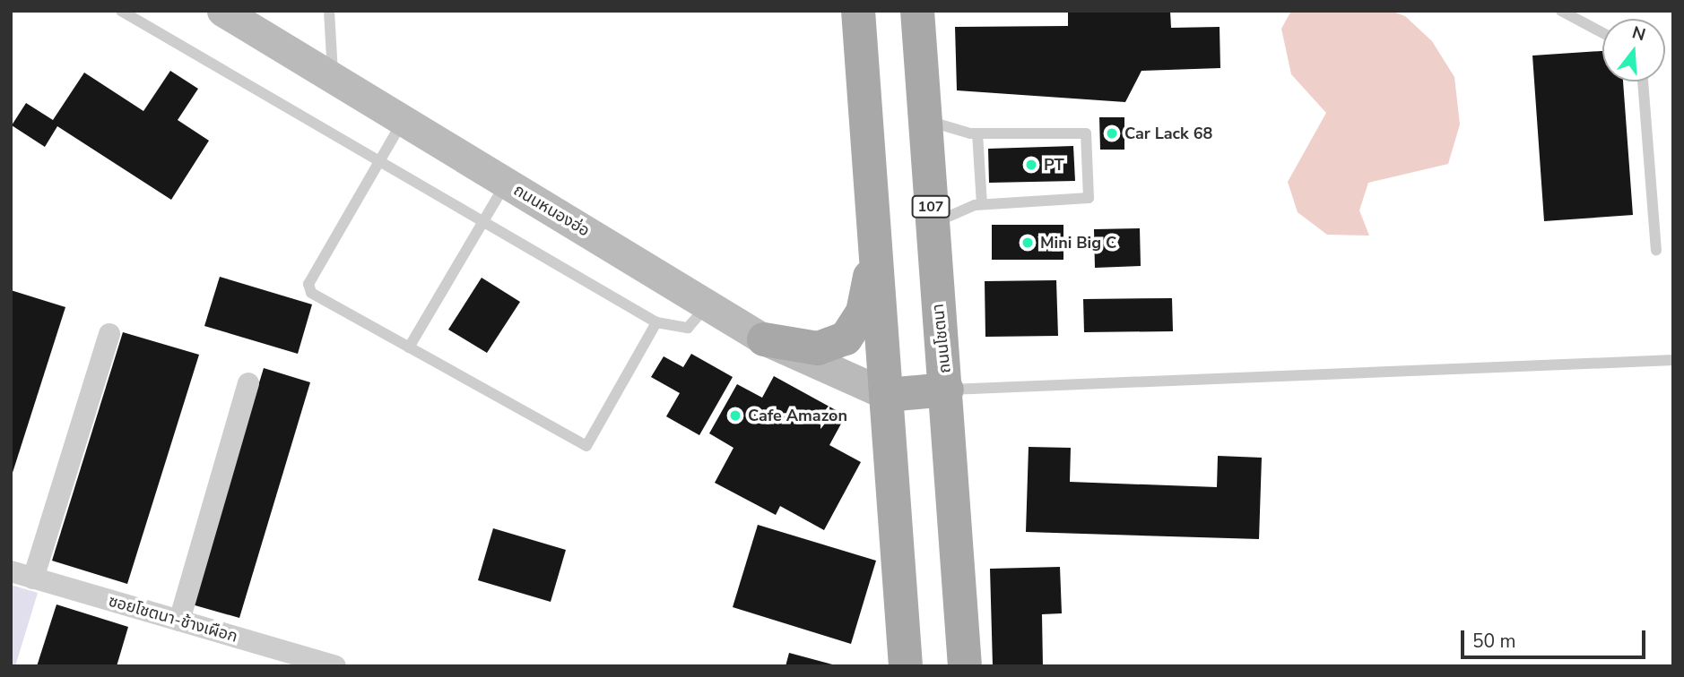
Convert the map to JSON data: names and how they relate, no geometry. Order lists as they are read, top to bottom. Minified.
{"streets":{"main road":["107","ถนนหนองฮ่อ","ถนนโชตนา"],"street":["ซอยโชตนา-ช้างเผือก"]},"places":["Car Lack 68","PT","Mini Big C","Cafe Amazon"],"scale_bar":"50 m","north":"top"}
